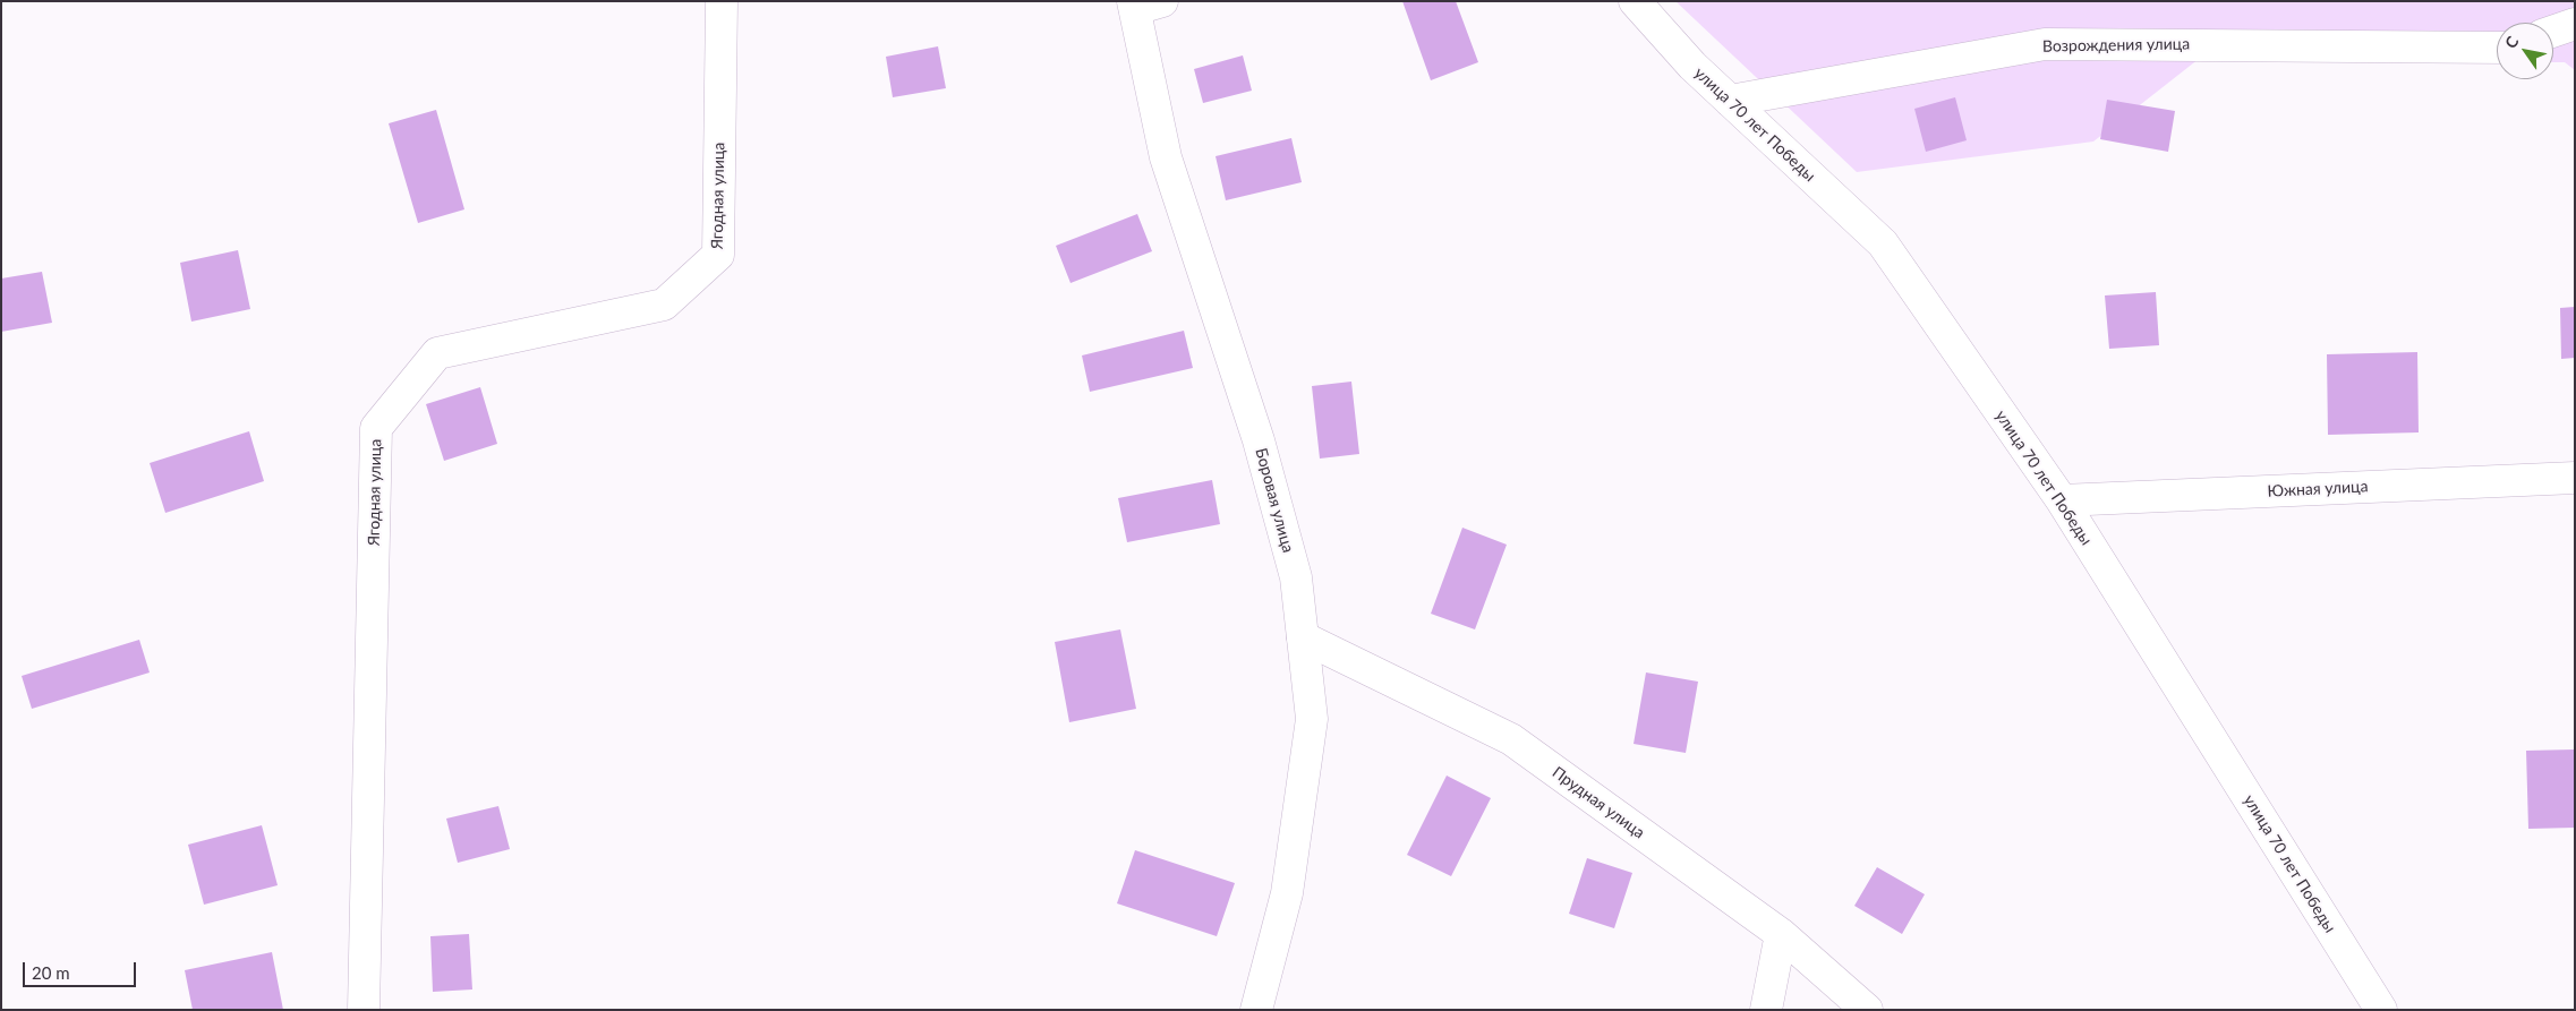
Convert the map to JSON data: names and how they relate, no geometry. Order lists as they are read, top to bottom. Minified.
{"streets":{"street":["Возрождения улица","улица 70 лет Победы","Ягодная улица","Южная улица","Боровая улица","Прудная улица"]},"crossings":[["Возрождения улица","улица 70 лет Победы"],["улица 70 лет Победы","Южная улица"],["Боровая улица","Прудная улица"]],"scale_bar":"20 m","north":"top left"}
